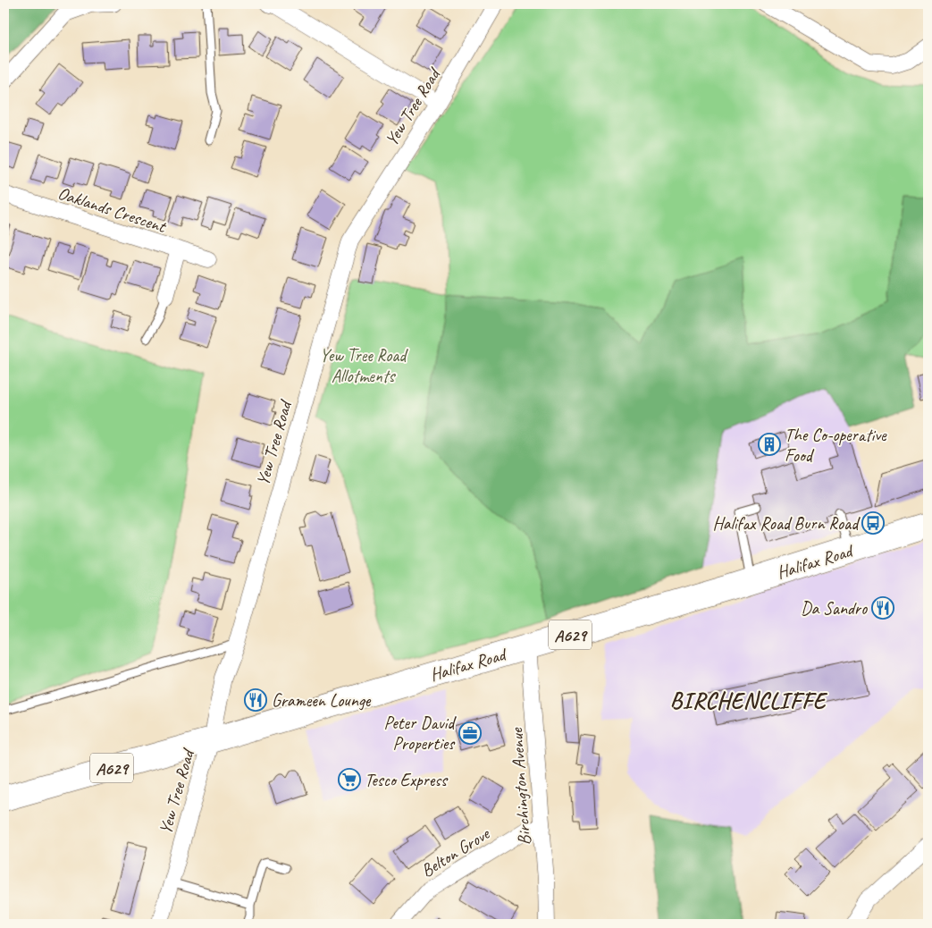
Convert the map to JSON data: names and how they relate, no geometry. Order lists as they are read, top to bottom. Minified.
{"streets":{"highway":["Halifax Road","A629"],"street":["Yew Tree Road","Oaklands Crescent","Birchington Avenue","Belton Grove"]},"crossings":[["Yew Tree Road","Halifax Road"],["Halifax Road","Birchington Avenue"],["Birchington Avenue","Belton Grove"]],"districts":["BIRCHENCLIFFE"],"parks":["Yew Tree Road Allotments"],"places":{"building":["The Co-operative Food"],"bus stop":["Halifax Road Burn Road"],"restaurant":["Da Sandro","Grameen Lounge"],"office":["Peter David Properties"],"supermarket":["Tesco Express"]}}
